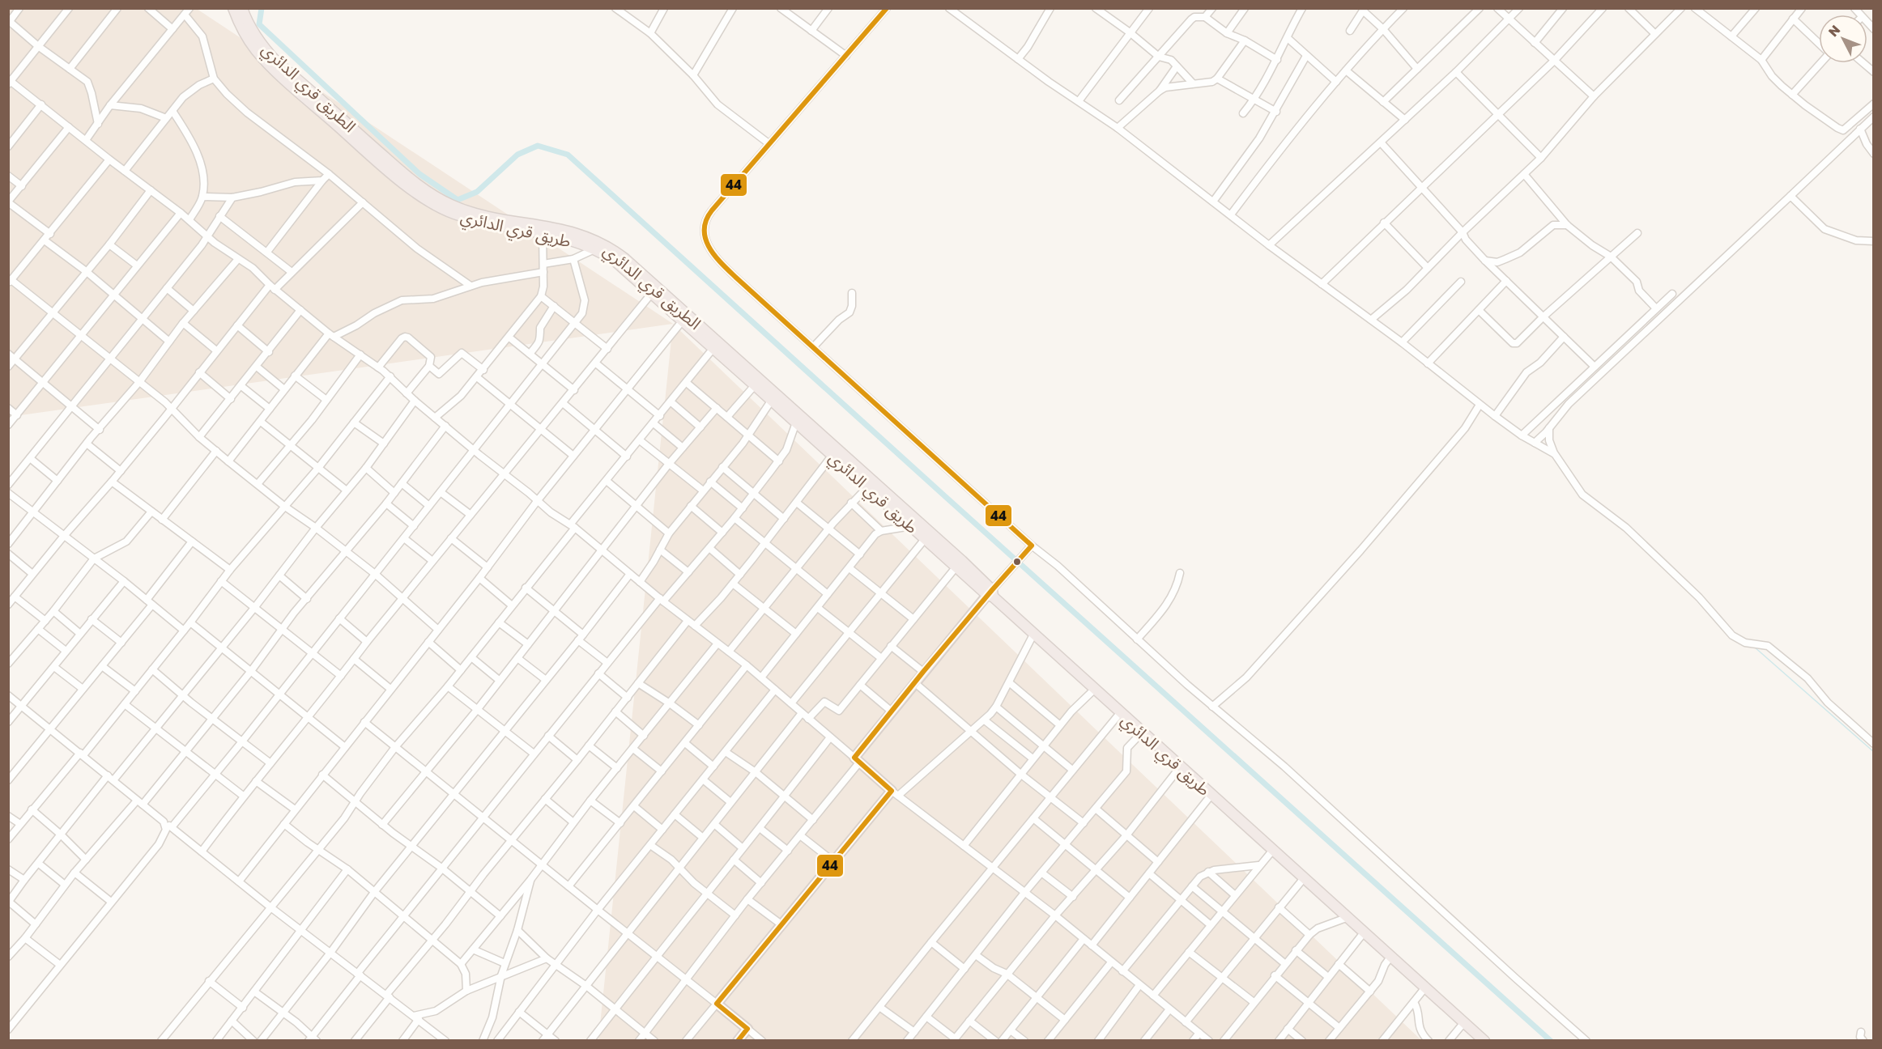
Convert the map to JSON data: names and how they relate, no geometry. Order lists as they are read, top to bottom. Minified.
{"streets":{"highway":["الطريق قري الدائري","طريق قري الدائري"]},"crossings":[["الطريق قري الدائري","طريق قري الدائري"]],"lines":["transit line 44"],"north":"top left"}
